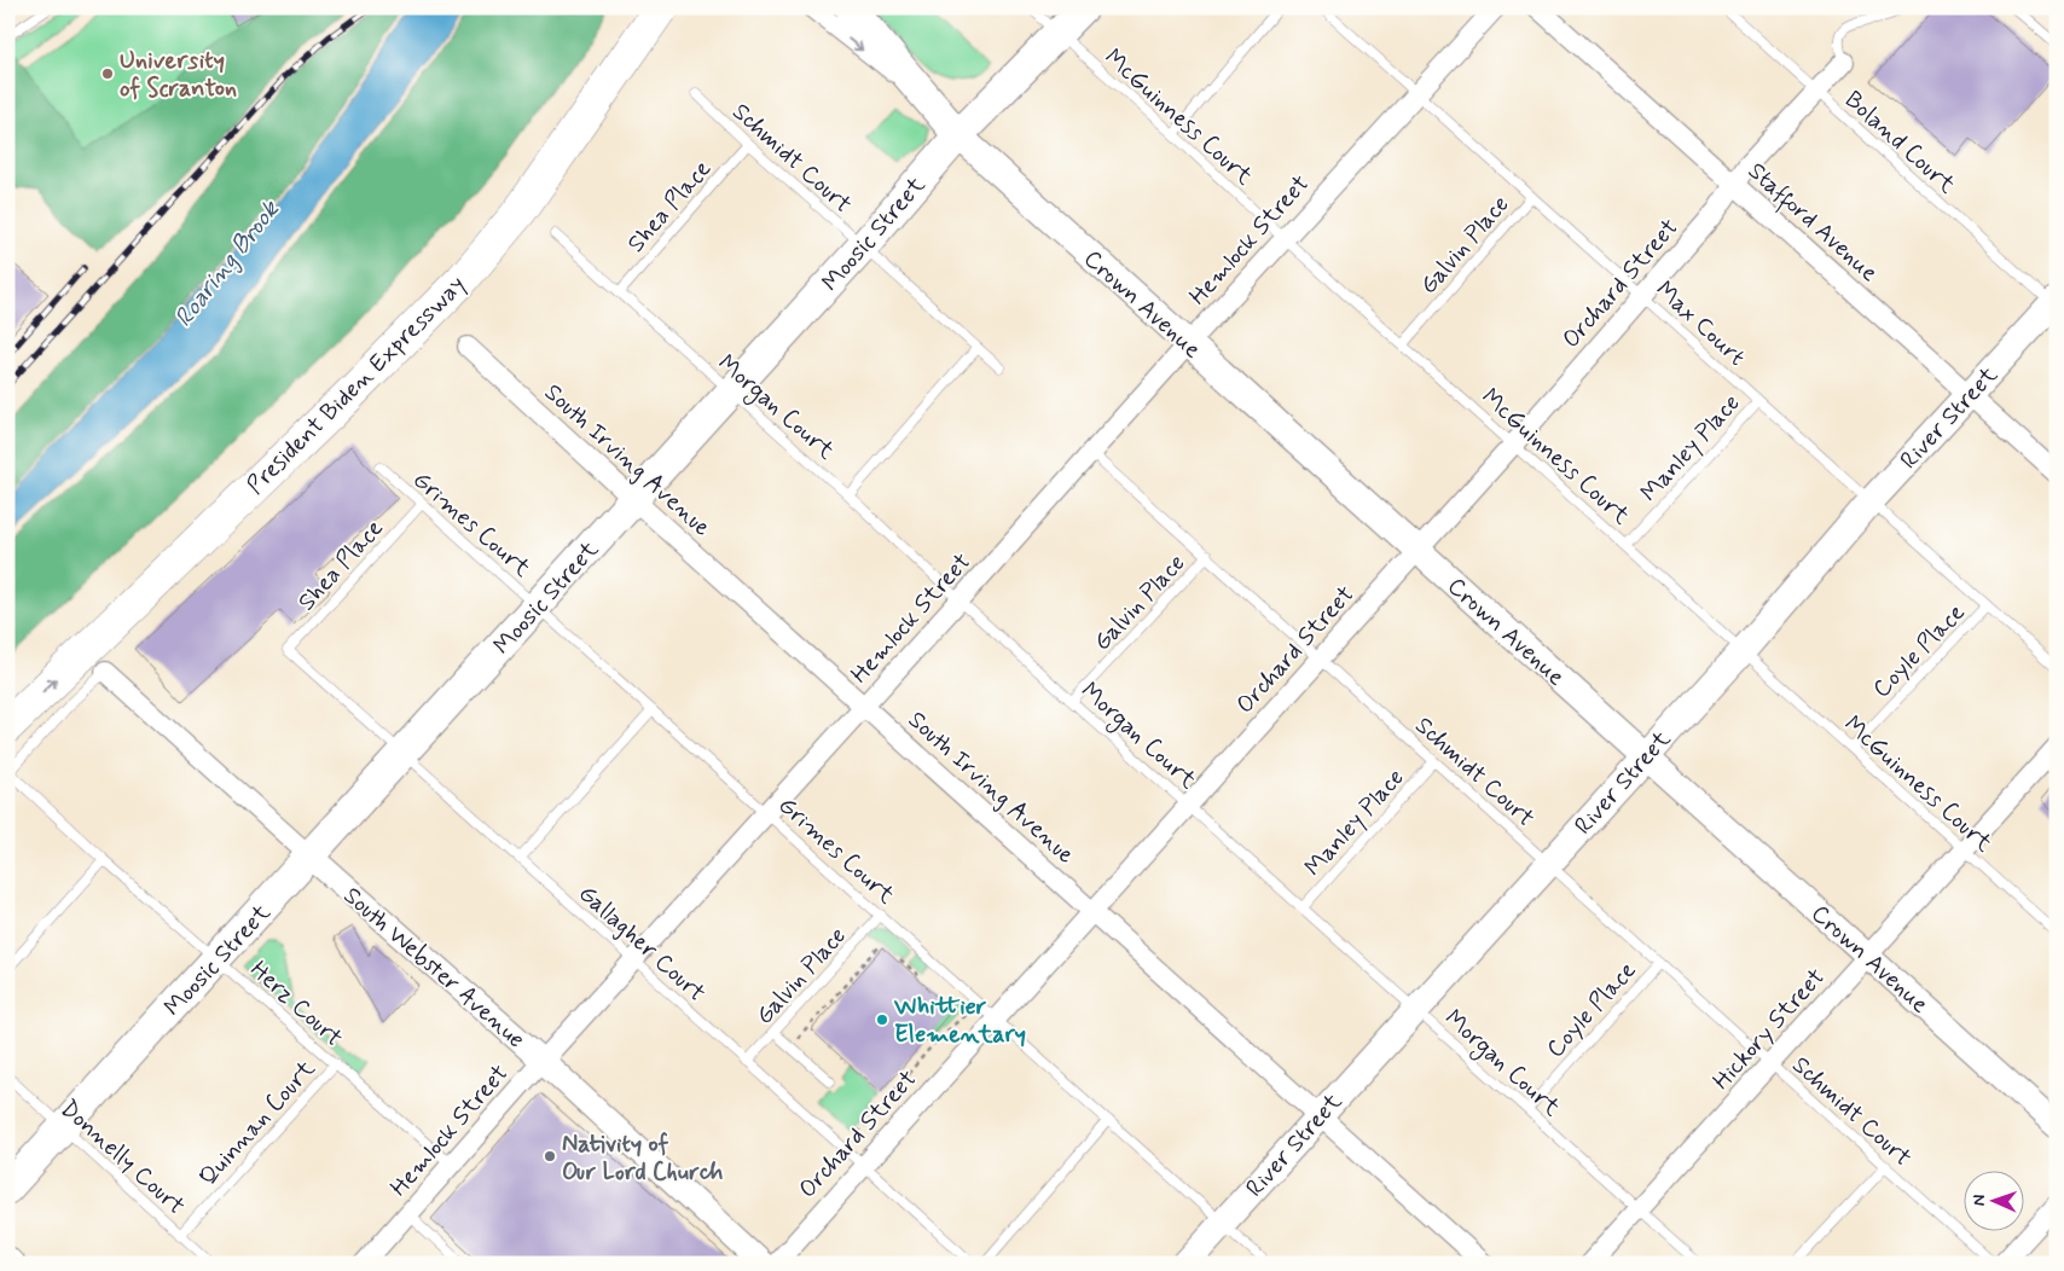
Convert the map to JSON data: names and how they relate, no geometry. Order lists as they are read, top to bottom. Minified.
{"streets":{"highway":["President Biden Expressway"],"main road":["Moosic Street","Crown Avenue","River Street"],"street":["Stafford Avenue","Hemlock Street","Orchard Street","South Irving Avenue","South Webster Avenue","Hickory Street"],"lane":["McGuinness Court","Boland Court","Schmidt Court","Shea Place","Galvin Place","Max Court","Morgan Court","Manley Place","Grimes Court","Coyle Place","Gallagher Court","Herz Court","Quinnan Court","Donnelly Court"]},"crossings":[["McGuinness Court","Moosic Street"],["McGuinness Court","Hemlock Street"],["McGuinness Court","Galvin Place"],["McGuinness Court","Orchard Street"],["McGuinness Court","River Street"],["McGuinness Court","Manley Place"],["McGuinness Court","Coyle Place"],["McGuinness Court","Hickory Street"],["Boland Court","Orchard Street"],["Boland Court","River Street"],["Schmidt Court","Shea Place"],["Schmidt Court","Moosic Street"],["Schmidt Court","Hemlock Street"],["Schmidt Court","Galvin Place"],["Schmidt Court","Orchard Street"],["Schmidt Court","River Street"],["Schmidt Court","Manley Place"],["Schmidt Court","Coyle Place"],["Schmidt Court","Hickory Street"],["Shea Place","Morgan Court"],["Shea Place","Grimes Court"],["Shea Place","Gallagher Court"],["Stafford Avenue","Orchard Street"],["Stafford Avenue","River Street"],["Moosic Street","Crown Avenue"],["Moosic Street","Morgan Court"],["Moosic Street","South Irving Avenue"],["Moosic Street","Grimes Court"],["Moosic Street","Gallagher Court"],["Moosic Street","South Webster Avenue"],["Moosic Street","Herz Court"],["Moosic Street","Donnelly Court"],["Hemlock Street","Crown Avenue"],["Hemlock Street","Max Court"],["Hemlock Street","Morgan Court"],["Hemlock Street","South Irving Avenue"],["Hemlock Street","Grimes Court"],["Hemlock Street","Gallagher Court"],["Hemlock Street","South Webster Avenue"],["Hemlock Street","Herz Court"],["Galvin Place","Max Court"],["Galvin Place","Morgan Court"],["Galvin Place","Grimes Court"],["Galvin Place","Gallagher Court"],["Orchard Street","Crown Avenue"],["Orchard Street","Max Court"],["Orchard Street","Morgan Court"],["Orchard Street","South Irving Avenue"],["Orchard Street","Grimes Court"],["Orchard Street","Gallagher Court"],["Crown Avenue","River Street"],["Crown Avenue","Hickory Street"],["Max Court","River Street"],["Max Court","Manley Place"],["Max Court","Coyle Place"],["Morgan Court","River Street"],["Morgan Court","Manley Place"],["Morgan Court","Coyle Place"],["Morgan Court","Hickory Street"],["River Street","South Irving Avenue"],["River Street","Grimes Court"],["Herz Court","Quinnan Court"],["Quinnan Court","Donnelly Court"]],"water":["Roaring Brook"],"places":["University of Scranton","Whittier Elementary","Nativity of Our Lord Church"],"north":"left"}
